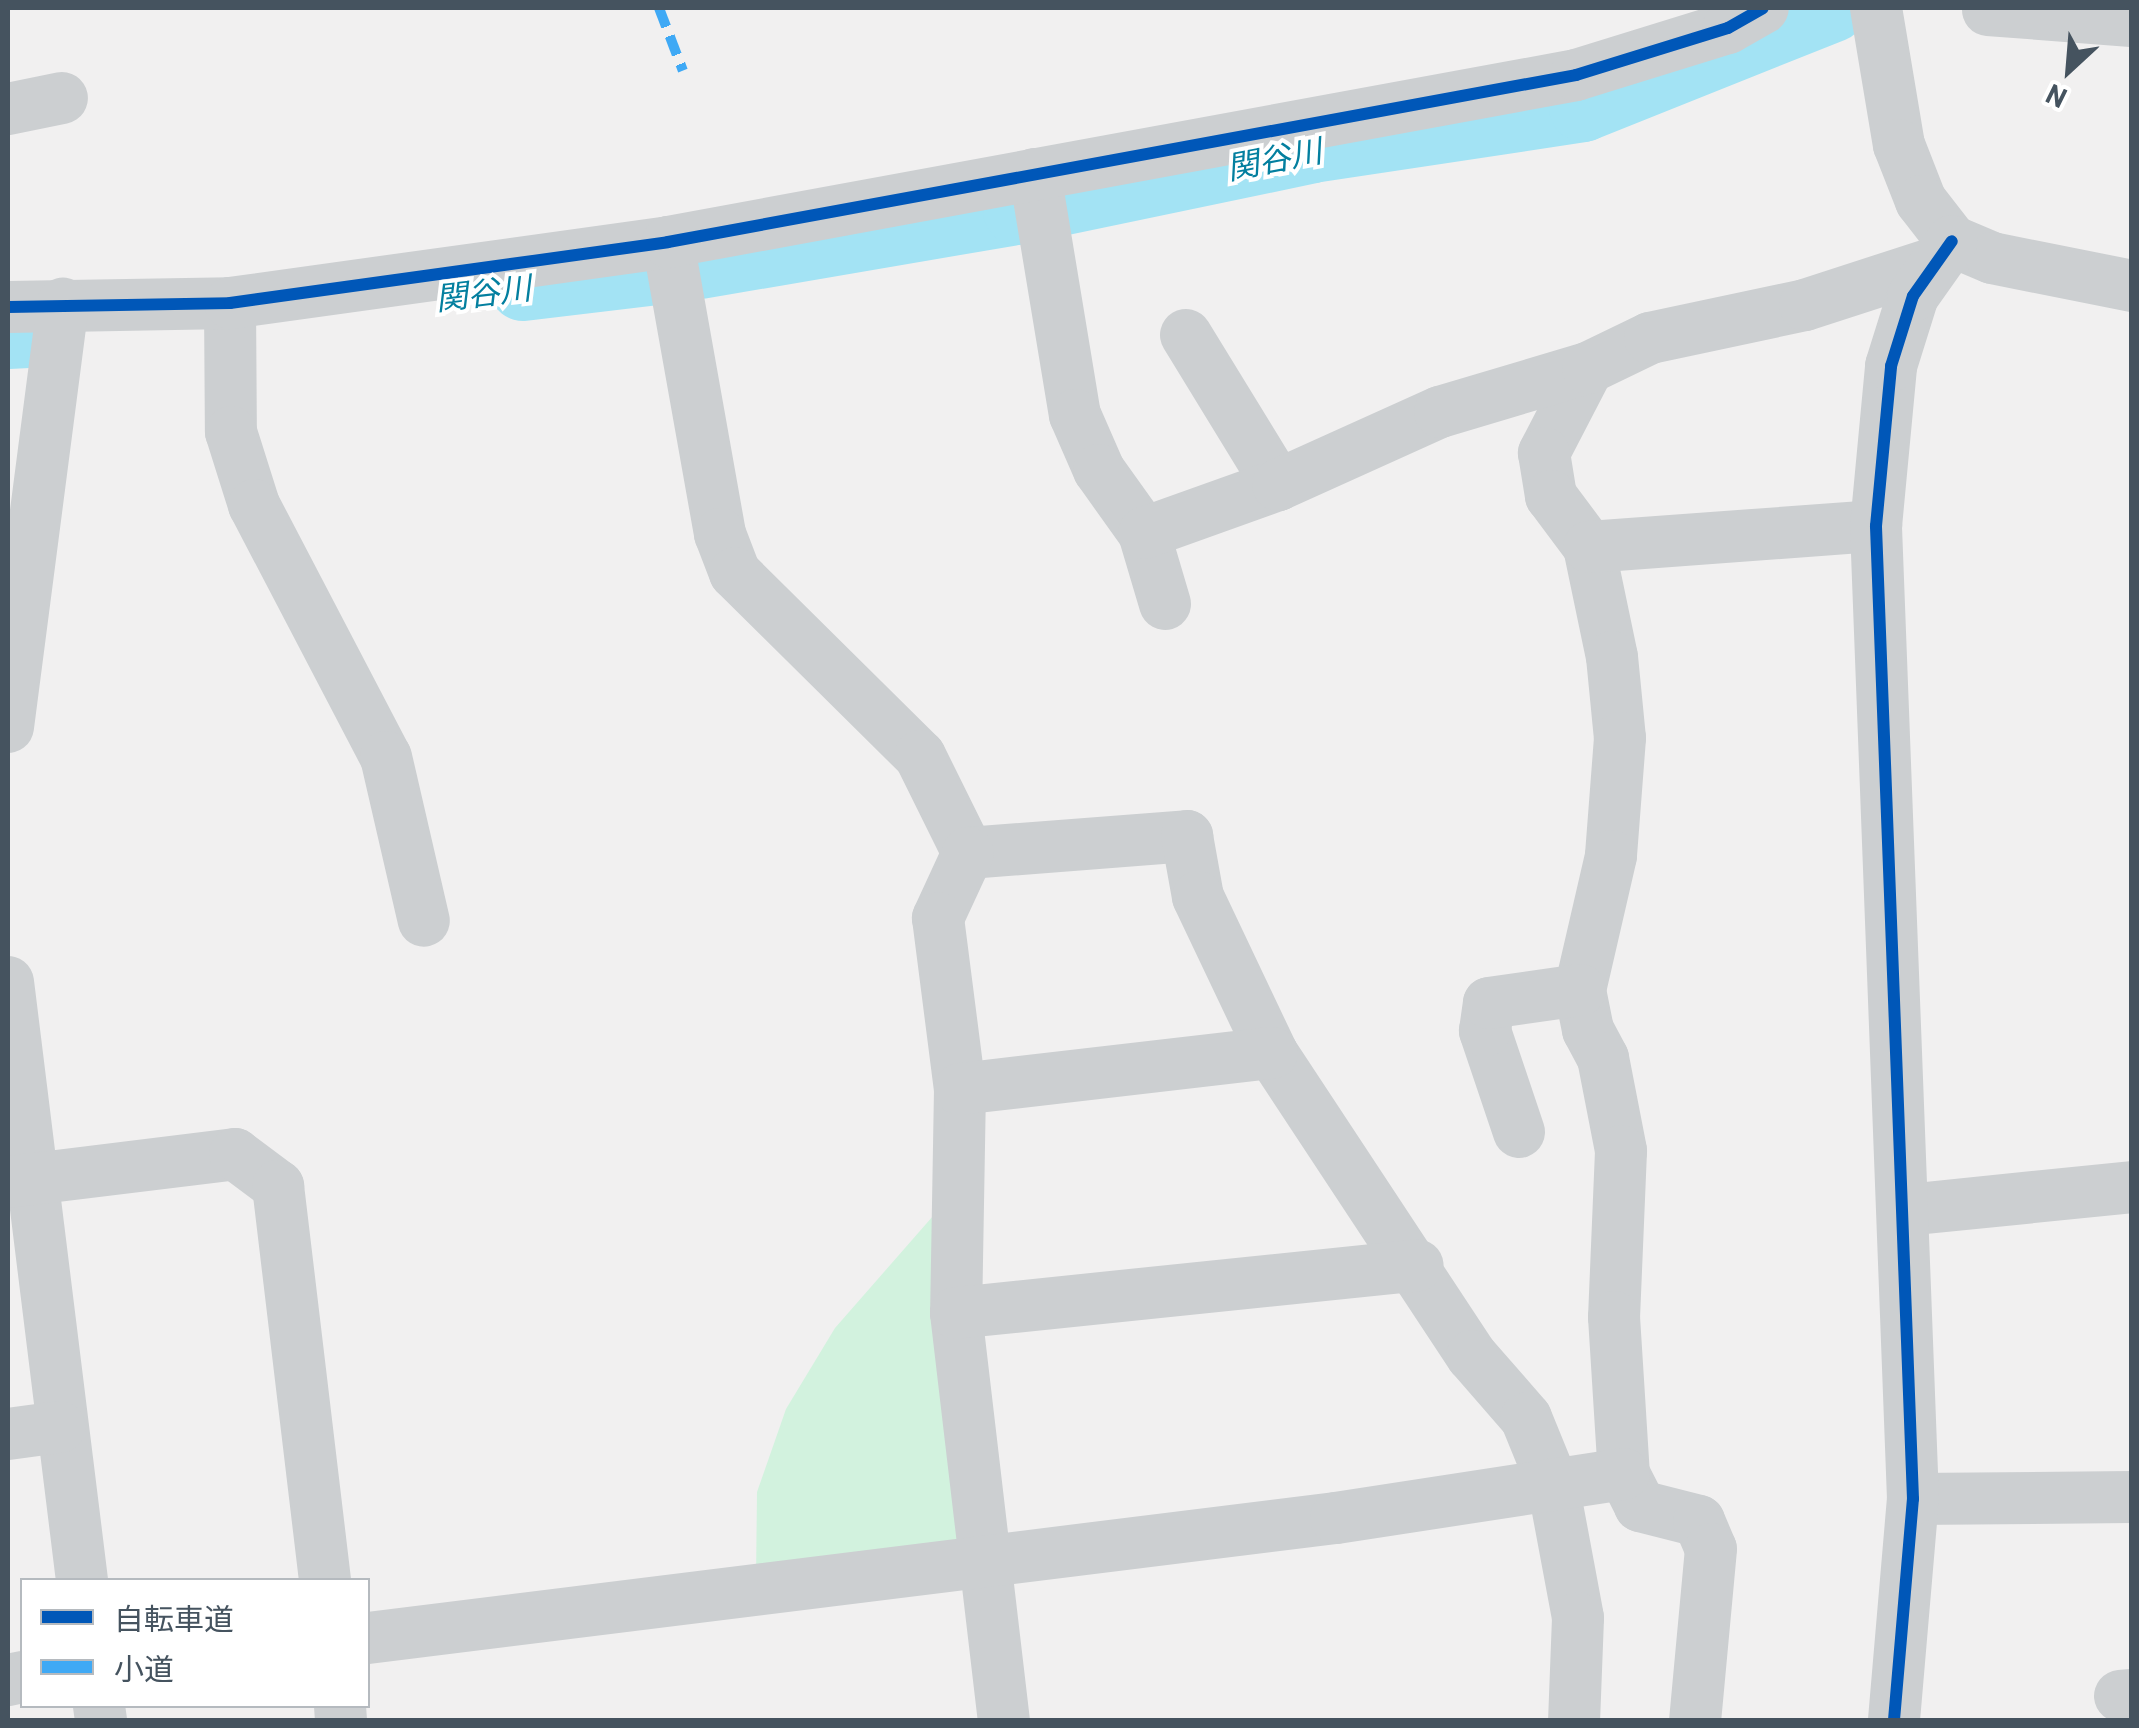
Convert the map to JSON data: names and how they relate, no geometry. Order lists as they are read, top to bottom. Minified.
{"water":["関谷川"],"legend":["自転車道","小道"],"north":"bottom left"}
